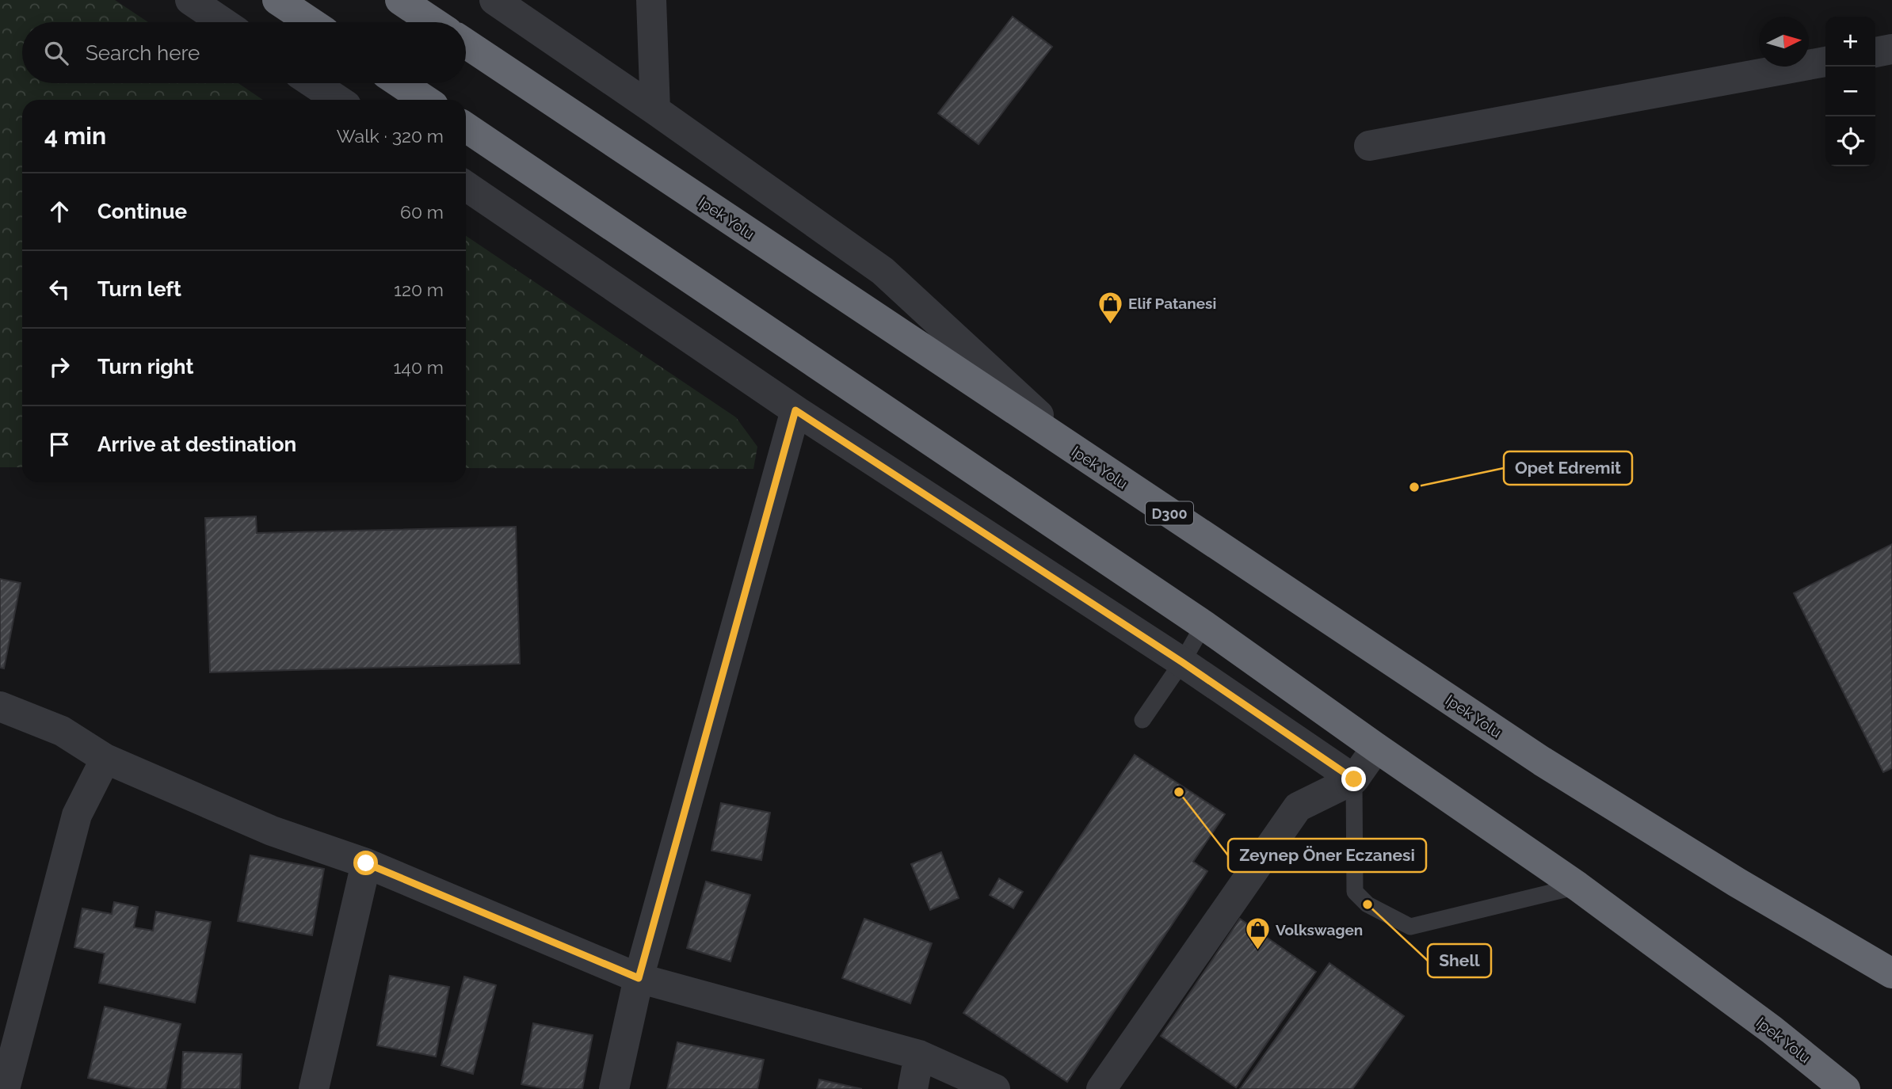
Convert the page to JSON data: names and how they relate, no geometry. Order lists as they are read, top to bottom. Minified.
{"streets":{"highway":["Ipek Yolu","D300"]},"places":{"shop":["Elif Patanesi","Volkswagen"],"other":["Opet Edremit","Zeynep Öner Eczanesi","Shell"]},"north":"right","page":{"map_buttons":["+","−"],"search":"Search here","heading":["4 min","Walk · 320 m"],"list":[["Continue","60 m"],["Turn left","120 m"],["Turn right","140 m"],"Arrive at destination"]}}
